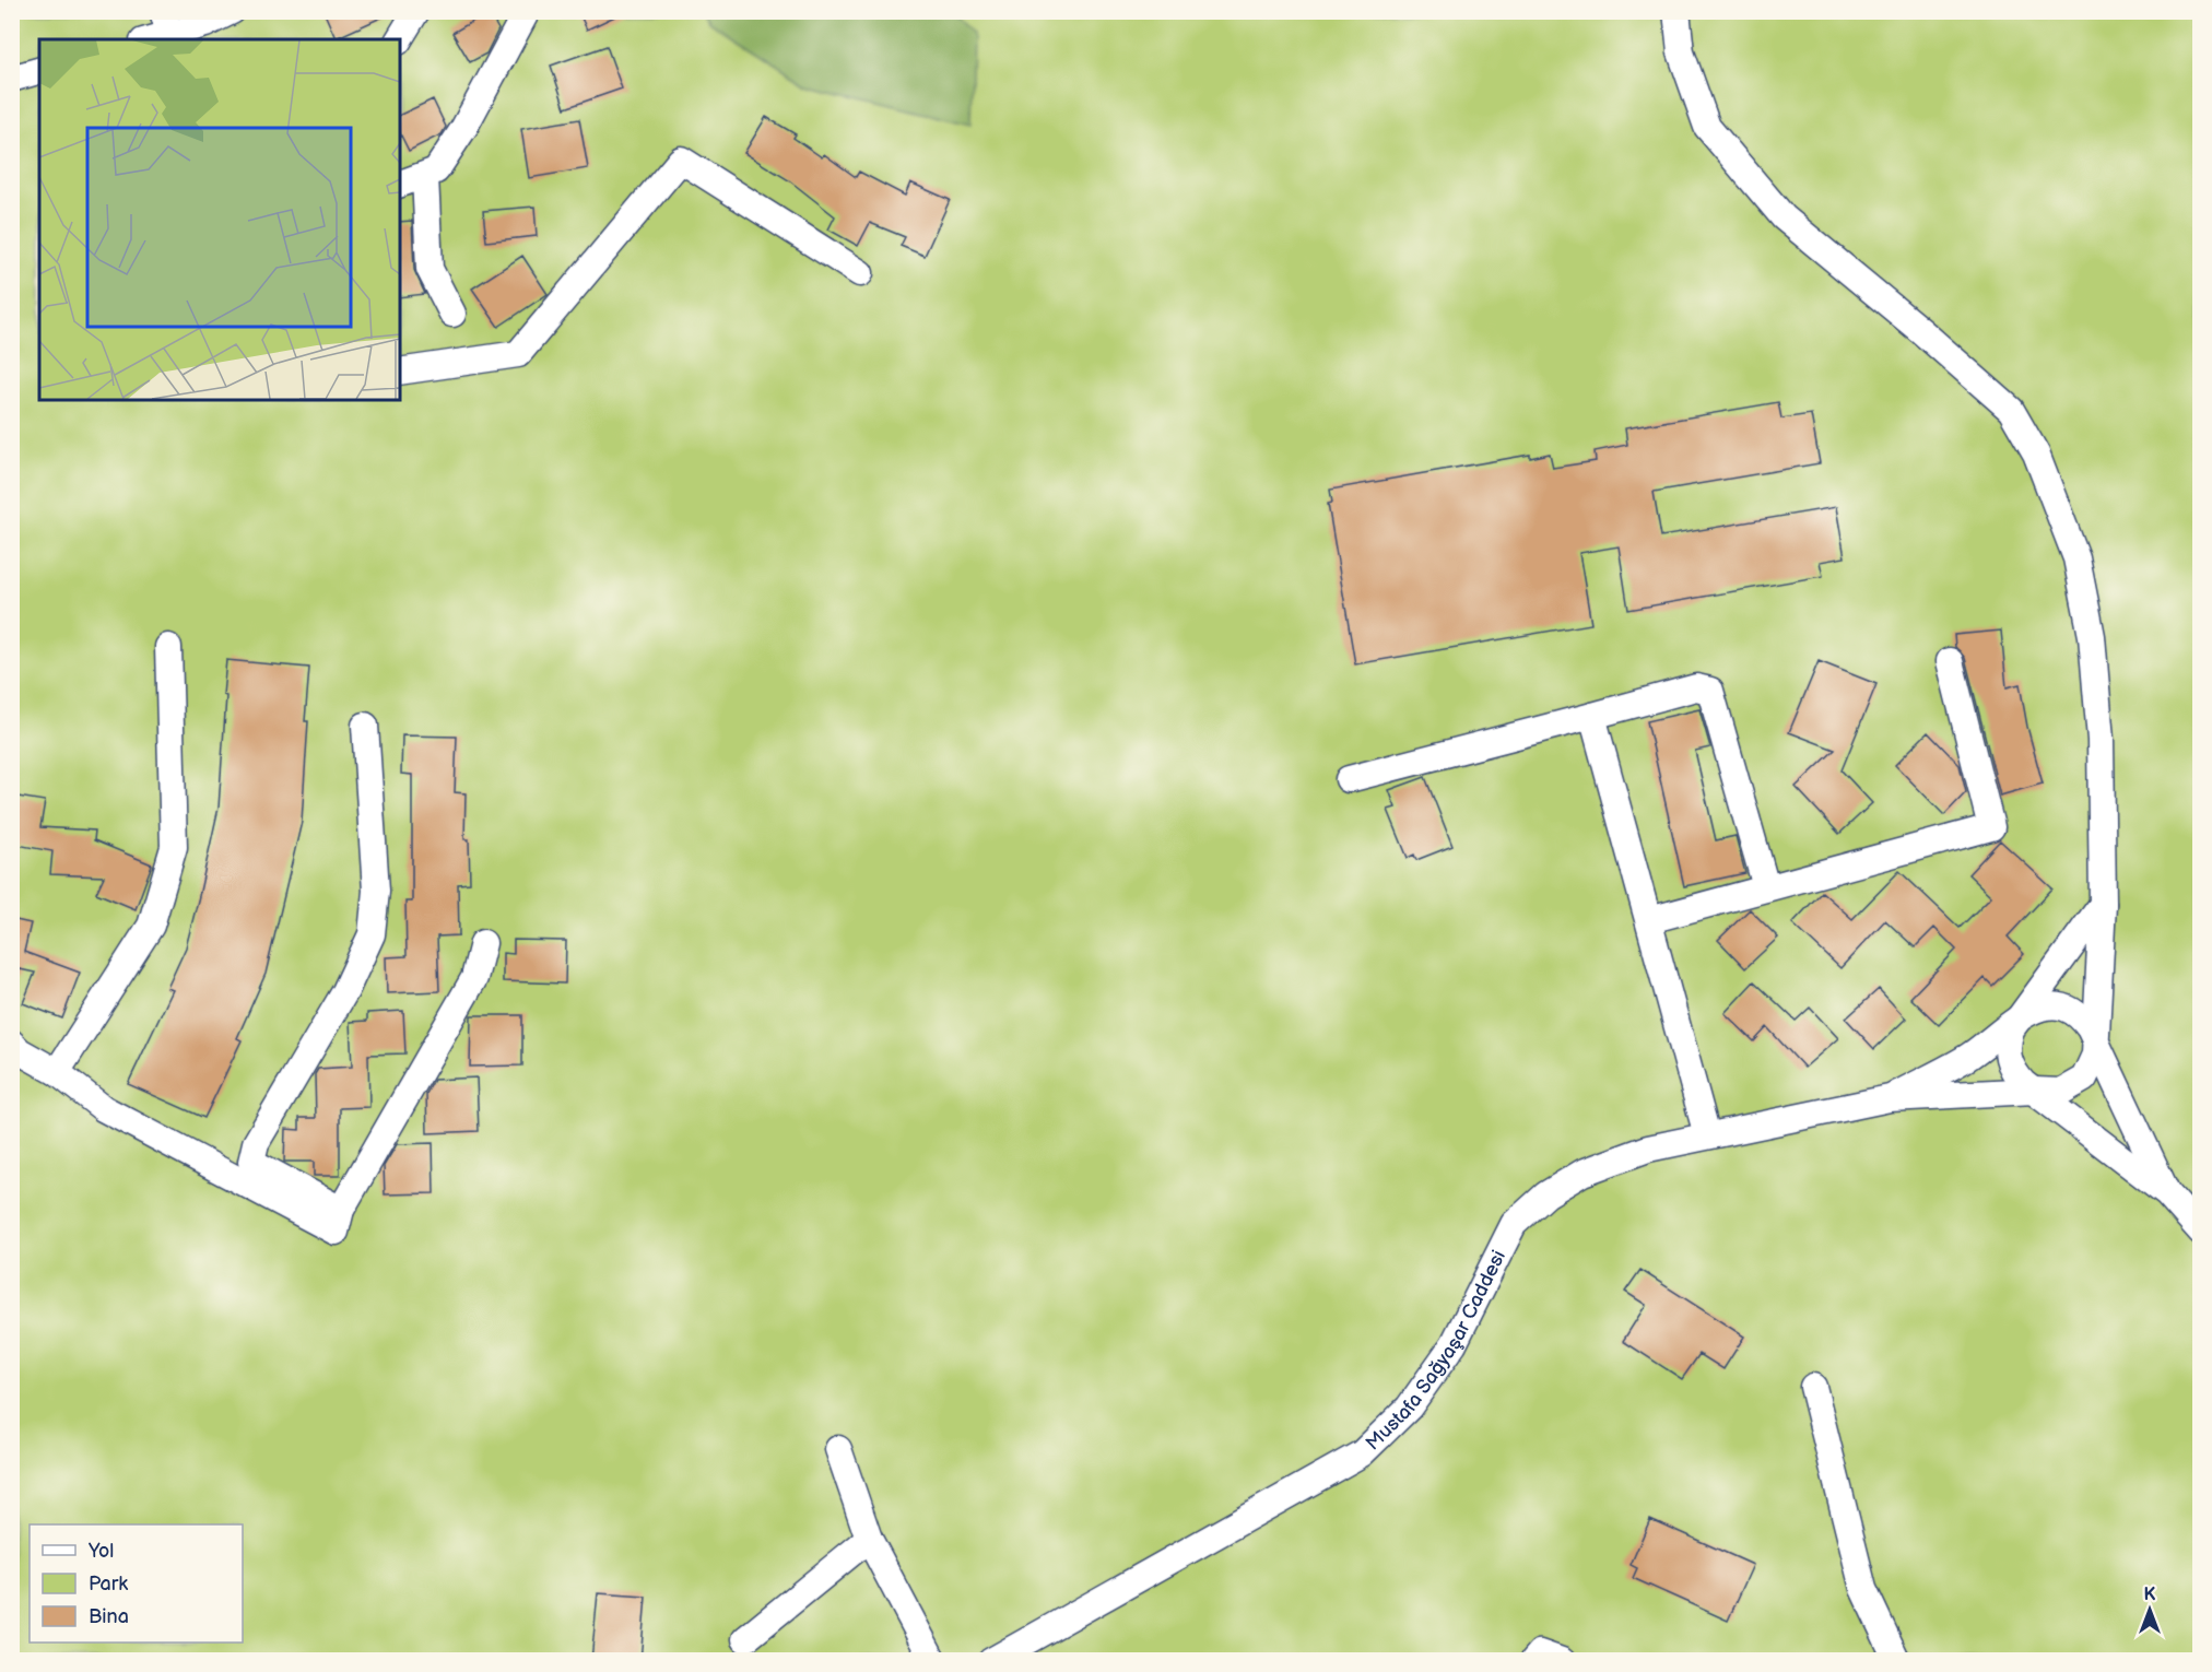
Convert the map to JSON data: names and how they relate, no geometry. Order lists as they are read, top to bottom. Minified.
{"streets":{"street":["Mustafa Sağyaşar Caddesi"]},"legend":["Yol","Park","Bina"],"north":"top"}
